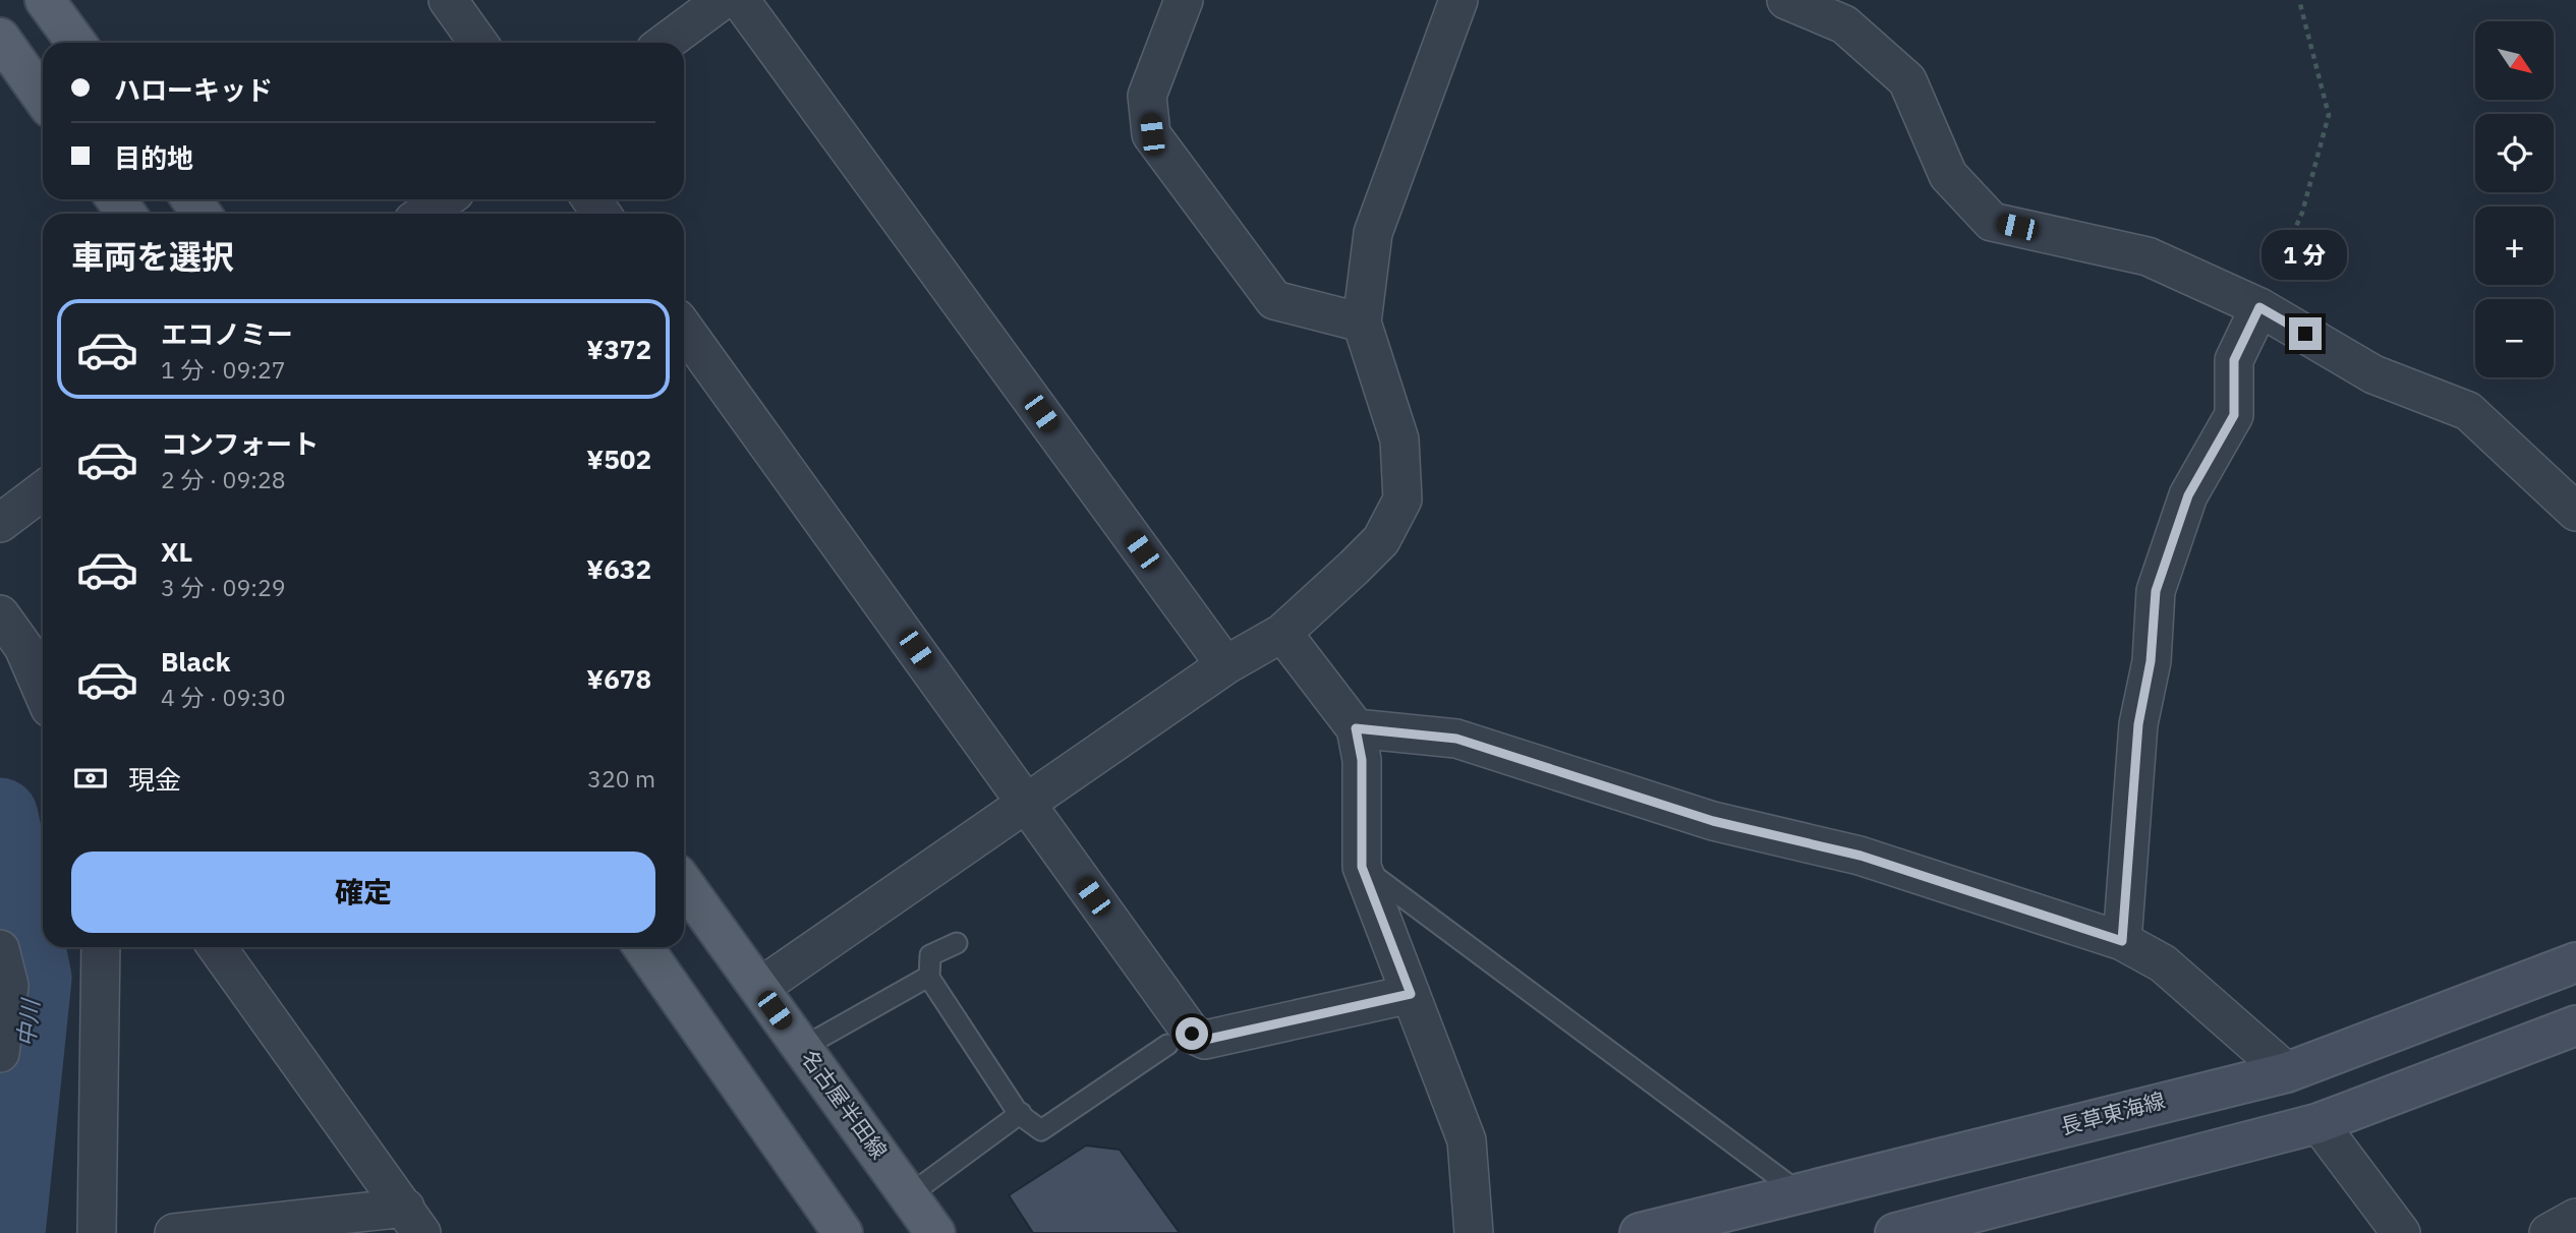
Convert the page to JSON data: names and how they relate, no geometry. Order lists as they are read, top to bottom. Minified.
{"streets":{"main road":["名古屋半田線","長草東海線"]},"water":["中川"],"north":"bottom right","page":{"map_buttons":["+","−"],"banner":["ハローキッド","目的地"],"heading":"車両を選択","bubble":"1 分","list":[{"name":"エコノミー","note":"1 分 · 09:27","value":"¥372"},{"name":"コンフォート","note":"2 分 · 09:28","value":"¥502"},{"name":"XL","note":"3 分 · 09:29","value":"¥632"},{"name":"Black","note":"4 分 · 09:30","value":"¥678"}],"pay":["現金","320 m"],"buttons":"確定"}}
